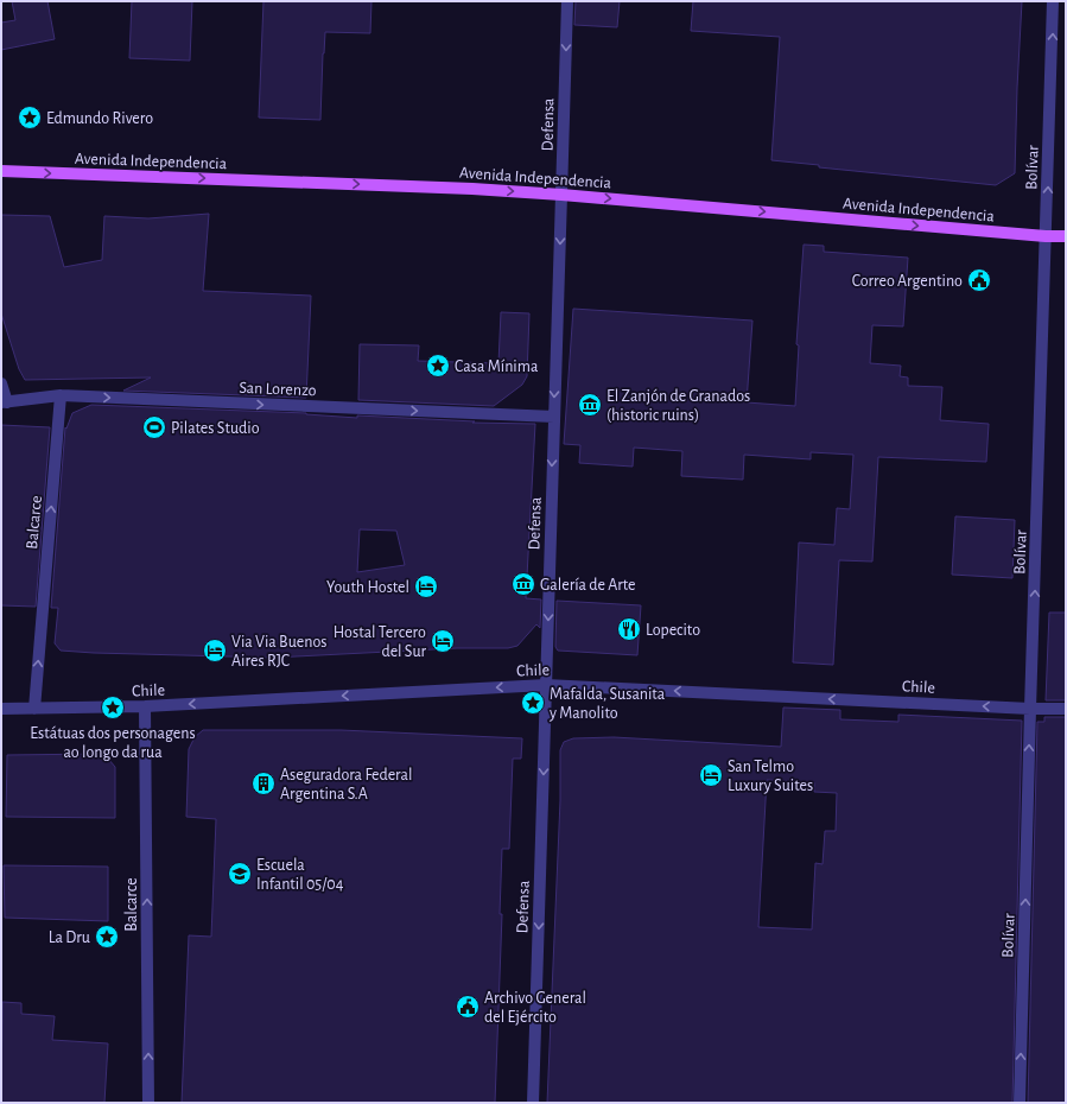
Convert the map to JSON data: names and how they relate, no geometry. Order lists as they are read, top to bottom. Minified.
{"streets":{"main road":["Avenida Independencia"],"street":["Defensa","Bolívar","San Lorenzo","Balcarce","Chile"]},"crossings":[["Defensa","Avenida Independencia"],["Defensa","San Lorenzo"],["Defensa","Chile"],["Avenida Independencia","Bolívar"],["Bolívar","Chile"],["San Lorenzo","Balcarce"],["Balcarce","Chile"]],"one_way":["Defensa","Avenida Independencia","Bolívar","San Lorenzo","Balcarce","Chile"],"places":{"place":["Edmundo Rivero","Casa Mínima","Mafalda, Susanita y Manolito","Estátuas dos personagens ao longo da rua","La Dru"],"public building":["Correo Argentino","Archivo General del Ejército"],"museum":["El Zanjón de Granados (historic ruins)","Galería de Arte"],"sports":["Pilates Studio"],"hotel":["Youth Hostel","Hostal Tercero del Sur","Via Via Buenos Aires RJC","San Telmo Luxury Suites"],"restaurant":["Lopecito"],"building":["Aseguradora Federal Argentina S.A"],"school or university":["Escuela Infantil 05/04"]}}
